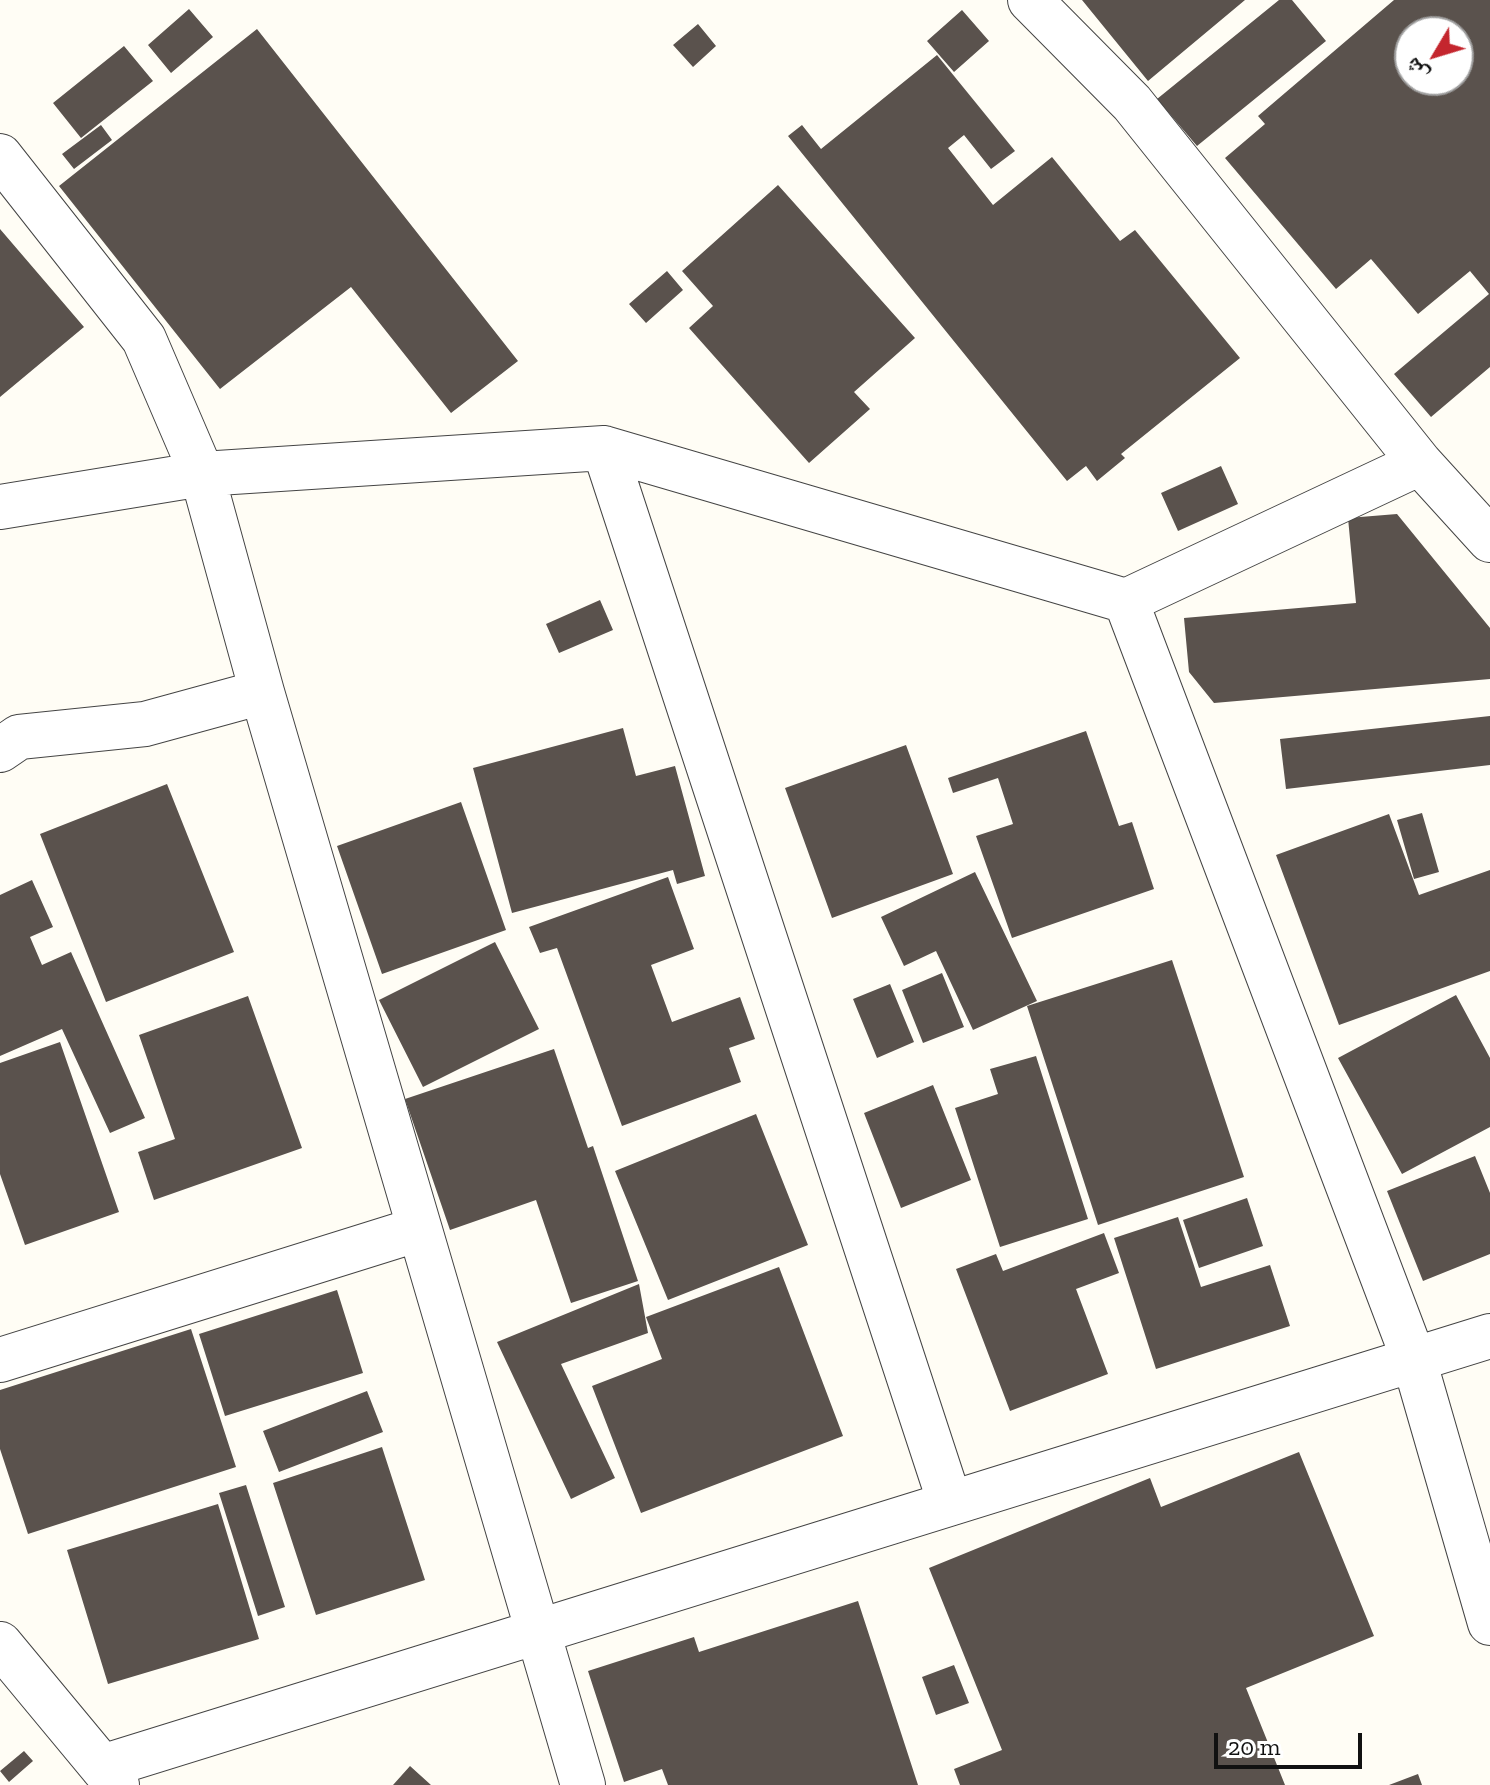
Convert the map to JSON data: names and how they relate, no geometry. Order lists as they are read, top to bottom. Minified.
{"scale_bar":"20 m","north":"bottom left"}
